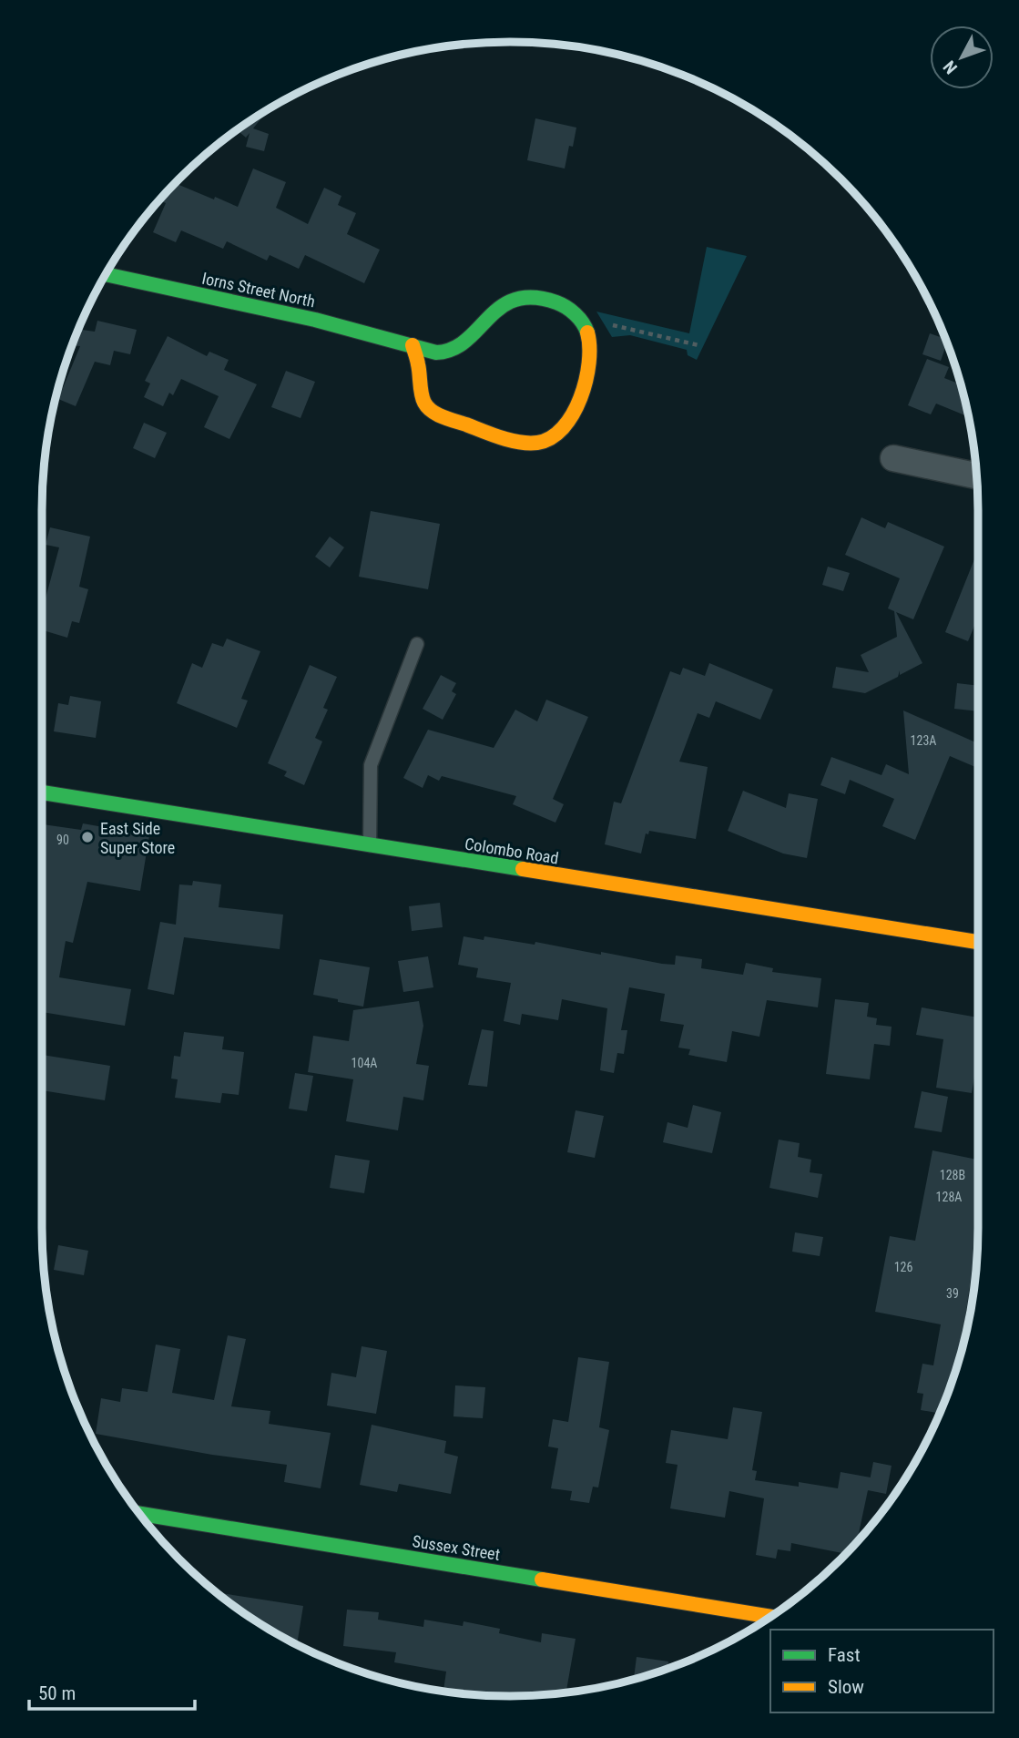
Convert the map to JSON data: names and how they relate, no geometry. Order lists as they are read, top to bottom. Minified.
{"streets":{"street":["Iorns Street North","Colombo Road","Sussex Street"]},"places":["East Side Super Store"],"house_numbers":["123A","90","104A","128B","128A","126","39"],"legend":["Fast","Slow"],"scale_bar":"50 m","north":"bottom left"}
